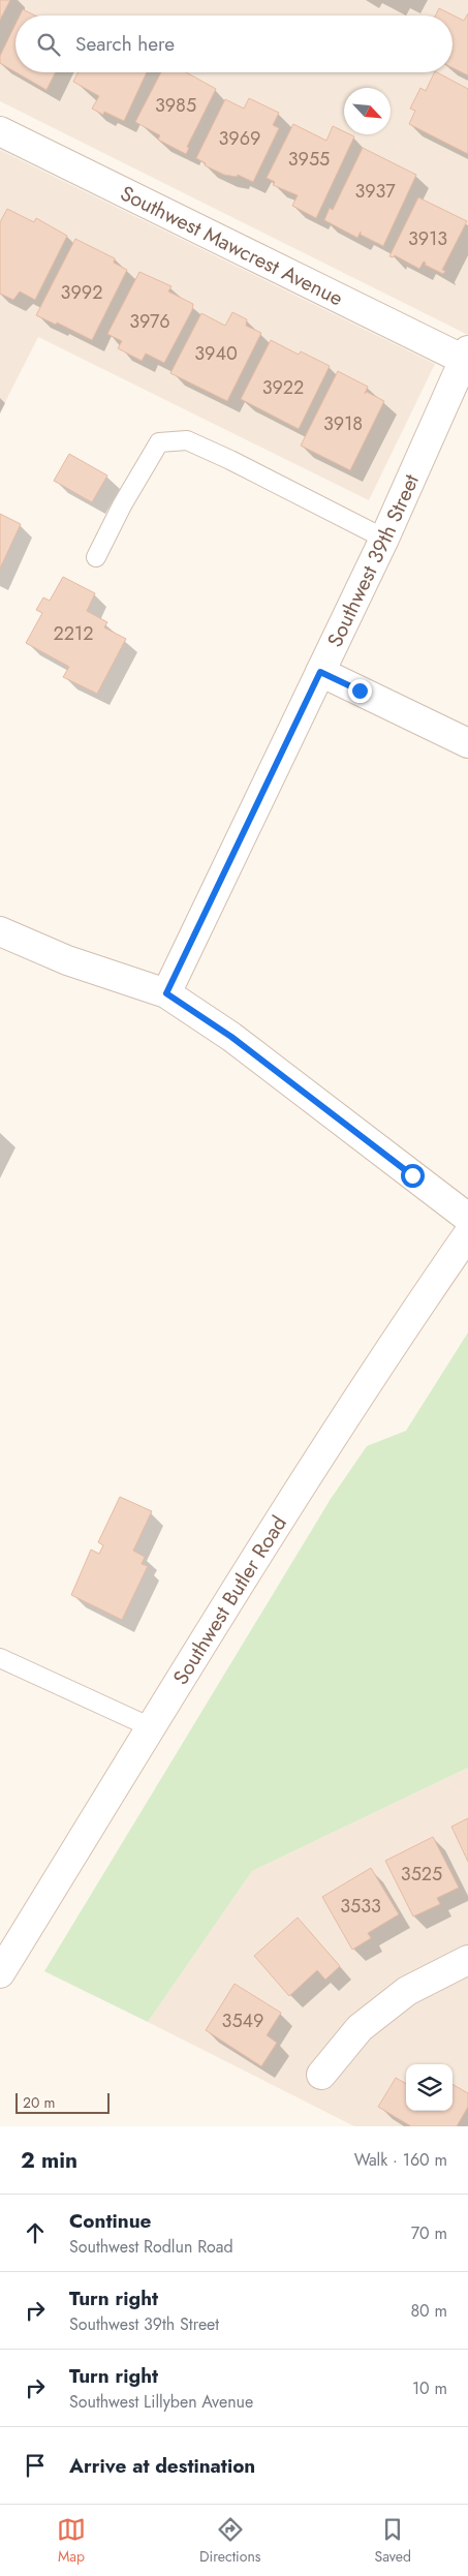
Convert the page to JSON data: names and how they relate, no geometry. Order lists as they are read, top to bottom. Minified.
{"streets":{"street":["Southwest Mawcrest Avenue","Southwest 39th Street","Southwest Butler Road"]},"crossings":[["Southwest Mawcrest Avenue","Southwest 39th Street"]],"house_numbers":["3985","3969","3955","3937","3913","3992","3976","3940","3922","3918","2212","3525","3533","3549"],"scale_bar":"20 m","north":"bottom right","page":{"search":"Search here","scale":"20 m","heading":["2 min","Walk · 160 m"],"list":[["Continue","Southwest Rodlun Road","70 m"],["Turn right","Southwest 39th Street","80 m"],["Turn right","Southwest Lillyben Avenue","10 m"],"Arrive at destination"],"nav":["Map","Directions","Saved"]}}
